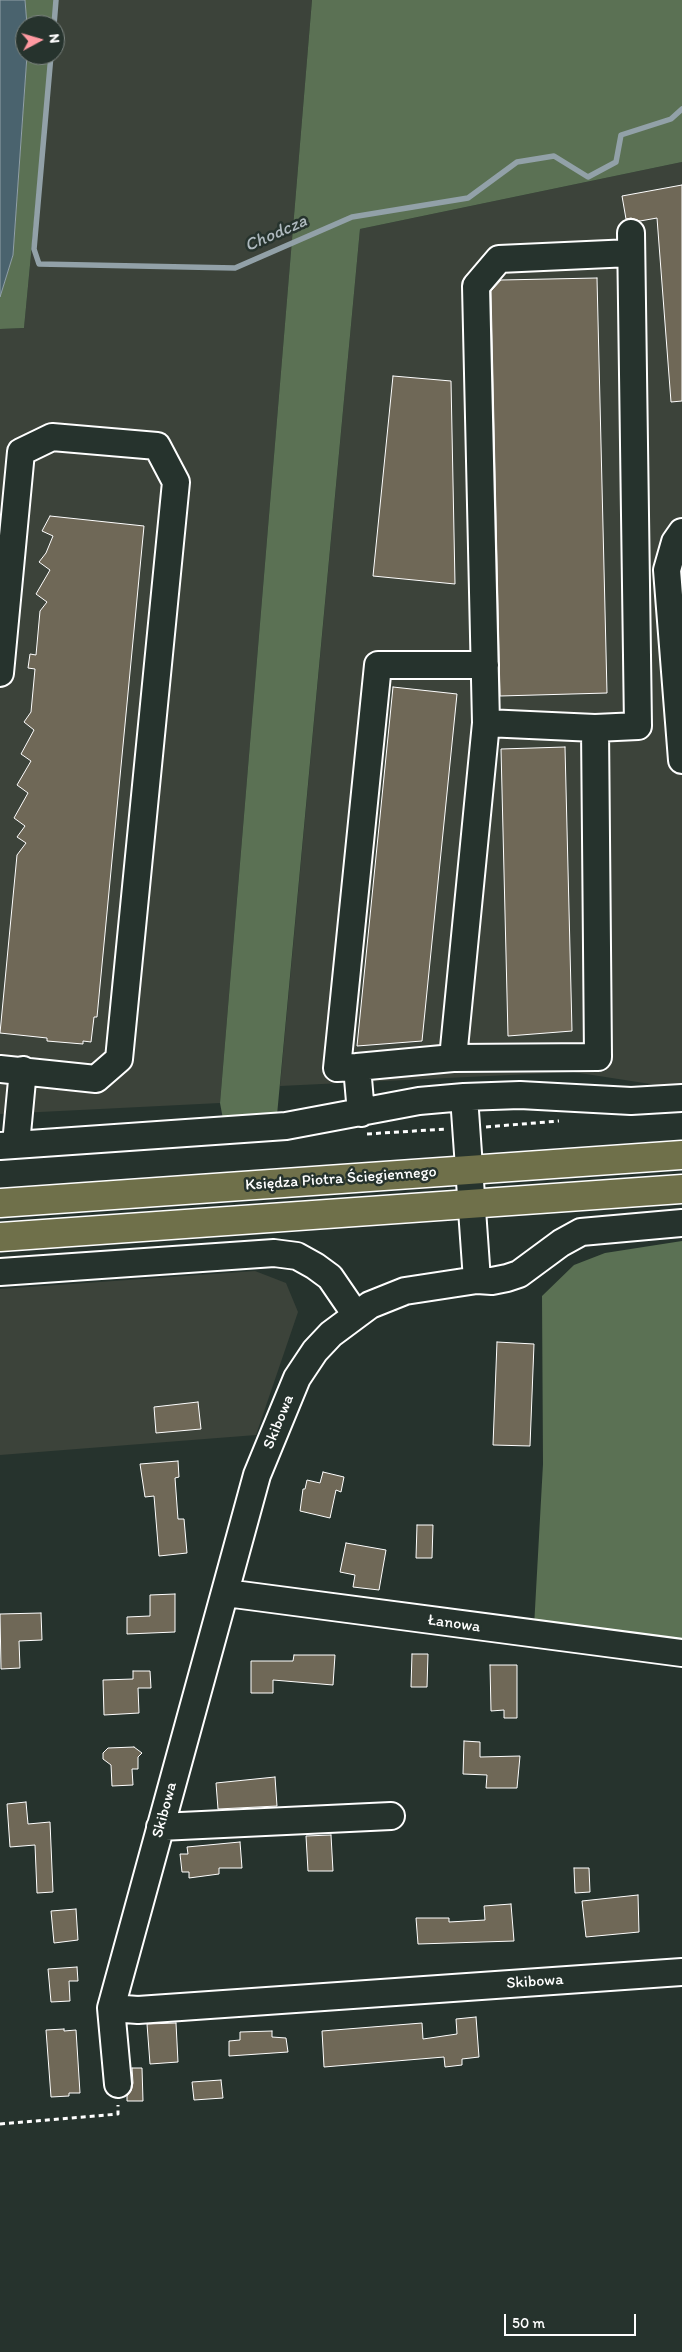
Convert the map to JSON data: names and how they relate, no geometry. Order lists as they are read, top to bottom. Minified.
{"streets":{"main road":["Księdza Piotra Ściegiennego"],"street":["Skibowa","Łanowa"]},"crossings":[["Skibowa","Łanowa"]],"water":["Chodcza"],"scale_bar":"50 m","north":"right"}
